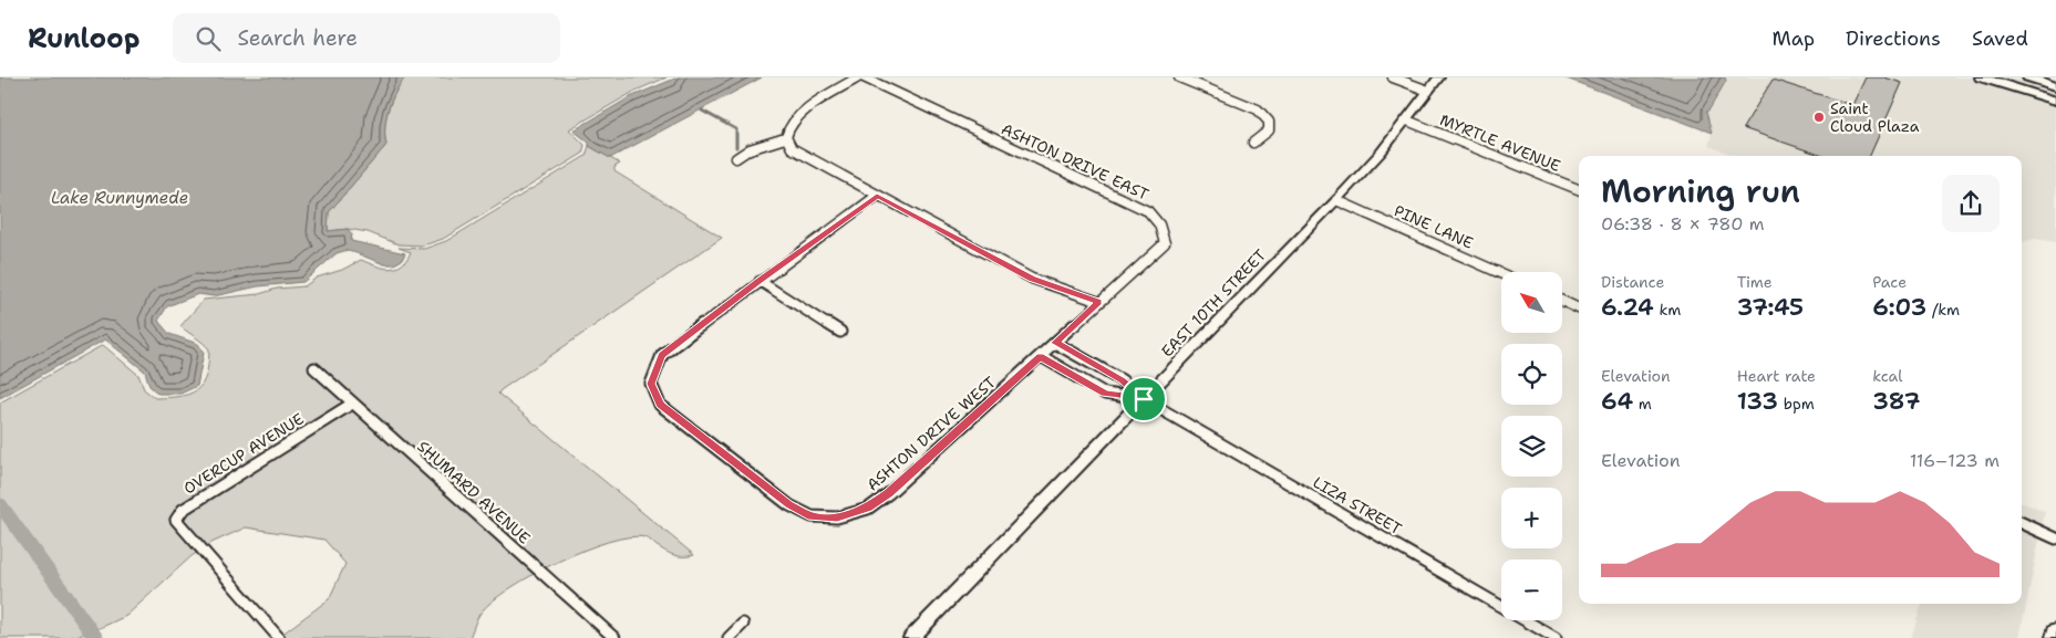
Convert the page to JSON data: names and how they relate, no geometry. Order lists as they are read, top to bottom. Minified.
{"streets":{"street":["MYRTLE AVENUE","ASHTON DRIVE EAST","PINE LANE","EAST 10TH STREET","ASHTON DRIVE WEST","OVERCUP AVENUE","SHUMARD AVENUE","LIZA STREET"]},"crossings":[["MYRTLE AVENUE","EAST 10TH STREET"],["ASHTON DRIVE EAST","ASHTON DRIVE WEST"],["PINE LANE","EAST 10TH STREET"],["EAST 10TH STREET","LIZA STREET"],["OVERCUP AVENUE","SHUMARD AVENUE"]],"water":["Lake Runnymede"],"places":["Saint Cloud Plaza"],"north":"top left","page":{"header":"Runloop","search":"Search here","nav":["Map","Directions","Saved"],"heading":["Morning run","06:38 · 8 × 780 m"],"stats":[["Distance","6.24 km"],["Time","37:45"],["Pace","6:03 /km"],["Elevation","64 m"],["Heart rate","133 bpm"],["kcal","387"]],"map_buttons":["+","−"],"chart":["Elevation","116–123 m"]}}
